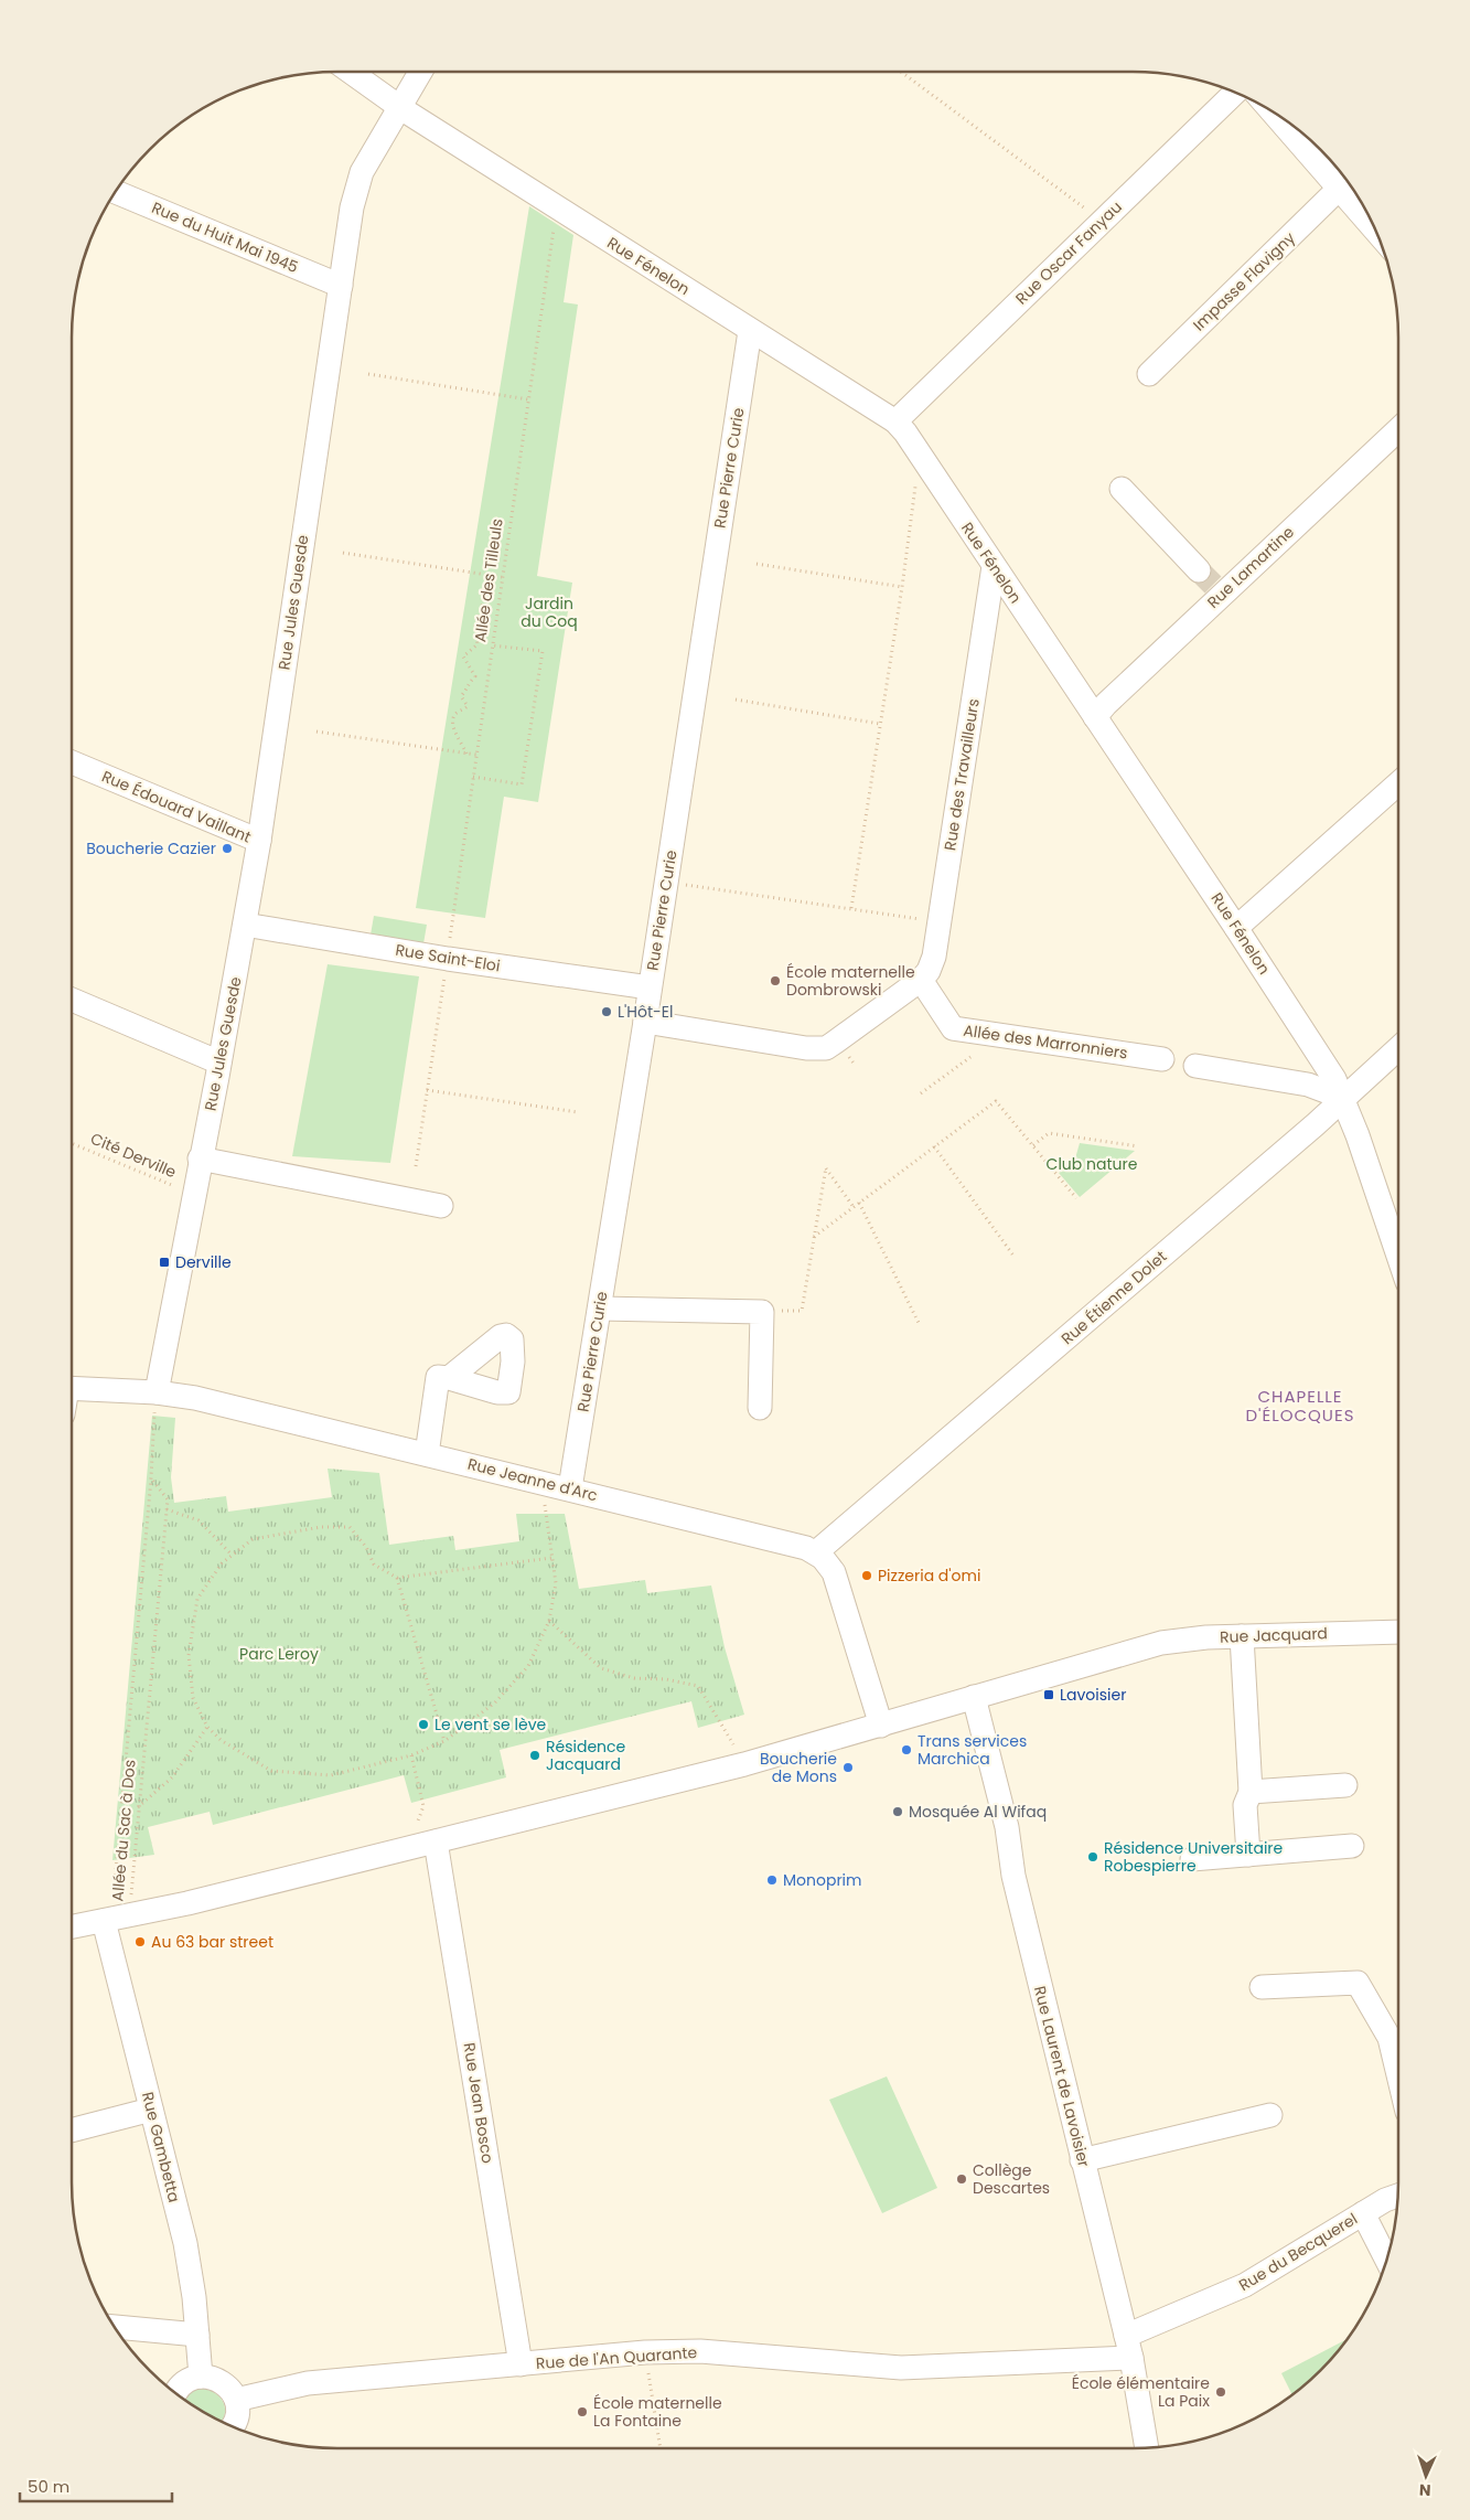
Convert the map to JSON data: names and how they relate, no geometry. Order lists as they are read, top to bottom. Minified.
{"streets":{"street":["Rue du Huit Mai 1945","Rue Oscar Fanyau","Rue Fénelon","Impasse Flavigny","Rue Pierre Curie","Rue Lamartine","Rue Jules Guesde","Rue des Travailleurs","Rue Édouard Vaillant","Rue Saint-Eloi","Allée des Marronniers","Rue Étienne Dolet","Rue Jeanne d'Arc","Rue Jacquard","Rue Laurent de Lavoisier","Rue Jean Bosco","Rue Gambetta","Rue du Becquerel","Rue de l'An Quarante"],"path":["Allée des Tilleuls","Cité Derville","Allée du Sac à Dos"]},"crossings":[["Rue du Huit Mai 1945","Rue Jules Guesde"],["Rue Oscar Fanyau","Rue Fénelon"],["Rue Fénelon","Rue Pierre Curie"],["Rue Fénelon","Rue Lamartine"],["Rue Fénelon","Allée des Tilleuls"],["Rue Fénelon","Rue Jules Guesde"],["Rue Fénelon","Rue des Travailleurs"],["Rue Fénelon","Rue Étienne Dolet"],["Rue Pierre Curie","Rue Saint-Eloi"],["Rue Pierre Curie","Rue Jeanne d'Arc"],["Allée des Tilleuls","Rue Saint-Eloi"],["Rue Jules Guesde","Rue Édouard Vaillant"],["Rue Jules Guesde","Rue Saint-Eloi"],["Rue Jules Guesde","Cité Derville"],["Rue Jules Guesde","Rue Jeanne d'Arc"],["Rue Jules Guesde","Allée du Sac à Dos"],["Rue des Travailleurs","Allée des Marronniers"],["Rue Étienne Dolet","Rue Jeanne d'Arc"],["Rue Jeanne d'Arc","Allée du Sac à Dos"],["Rue Jacquard","Allée du Sac à Dos"],["Rue Jacquard","Rue Laurent de Lavoisier"],["Rue Jacquard","Rue Jean Bosco"],["Rue Jacquard","Rue Gambetta"],["Rue Laurent de Lavoisier","Rue du Becquerel"],["Rue Laurent de Lavoisier","Rue de l'An Quarante"],["Rue Jean Bosco","Rue de l'An Quarante"],["Rue du Becquerel","Rue de l'An Quarante"]],"districts":["CHAPELLE D'ÉLOCQUES"],"parks":["Jardin du Coq","Club nature","Parc Leroy"],"places":{"other":["Boucherie Cazier","École maternelle Dombrowski","L'Hôt-El","Pizzeria d'omi","Le vent se lève","Trans services Marchica","Résidence Jacquard","Boucherie de Mons","Mosquée Al Wifaq","Résidence Universitaire Robespierre","Monoprim","Au 63 bar street","Collège Descartes","École élémentaire La Paix","École maternelle La Fontaine"],"transit":["Derville","Lavoisier"]},"scale_bar":"50 m","north":"bottom"}
